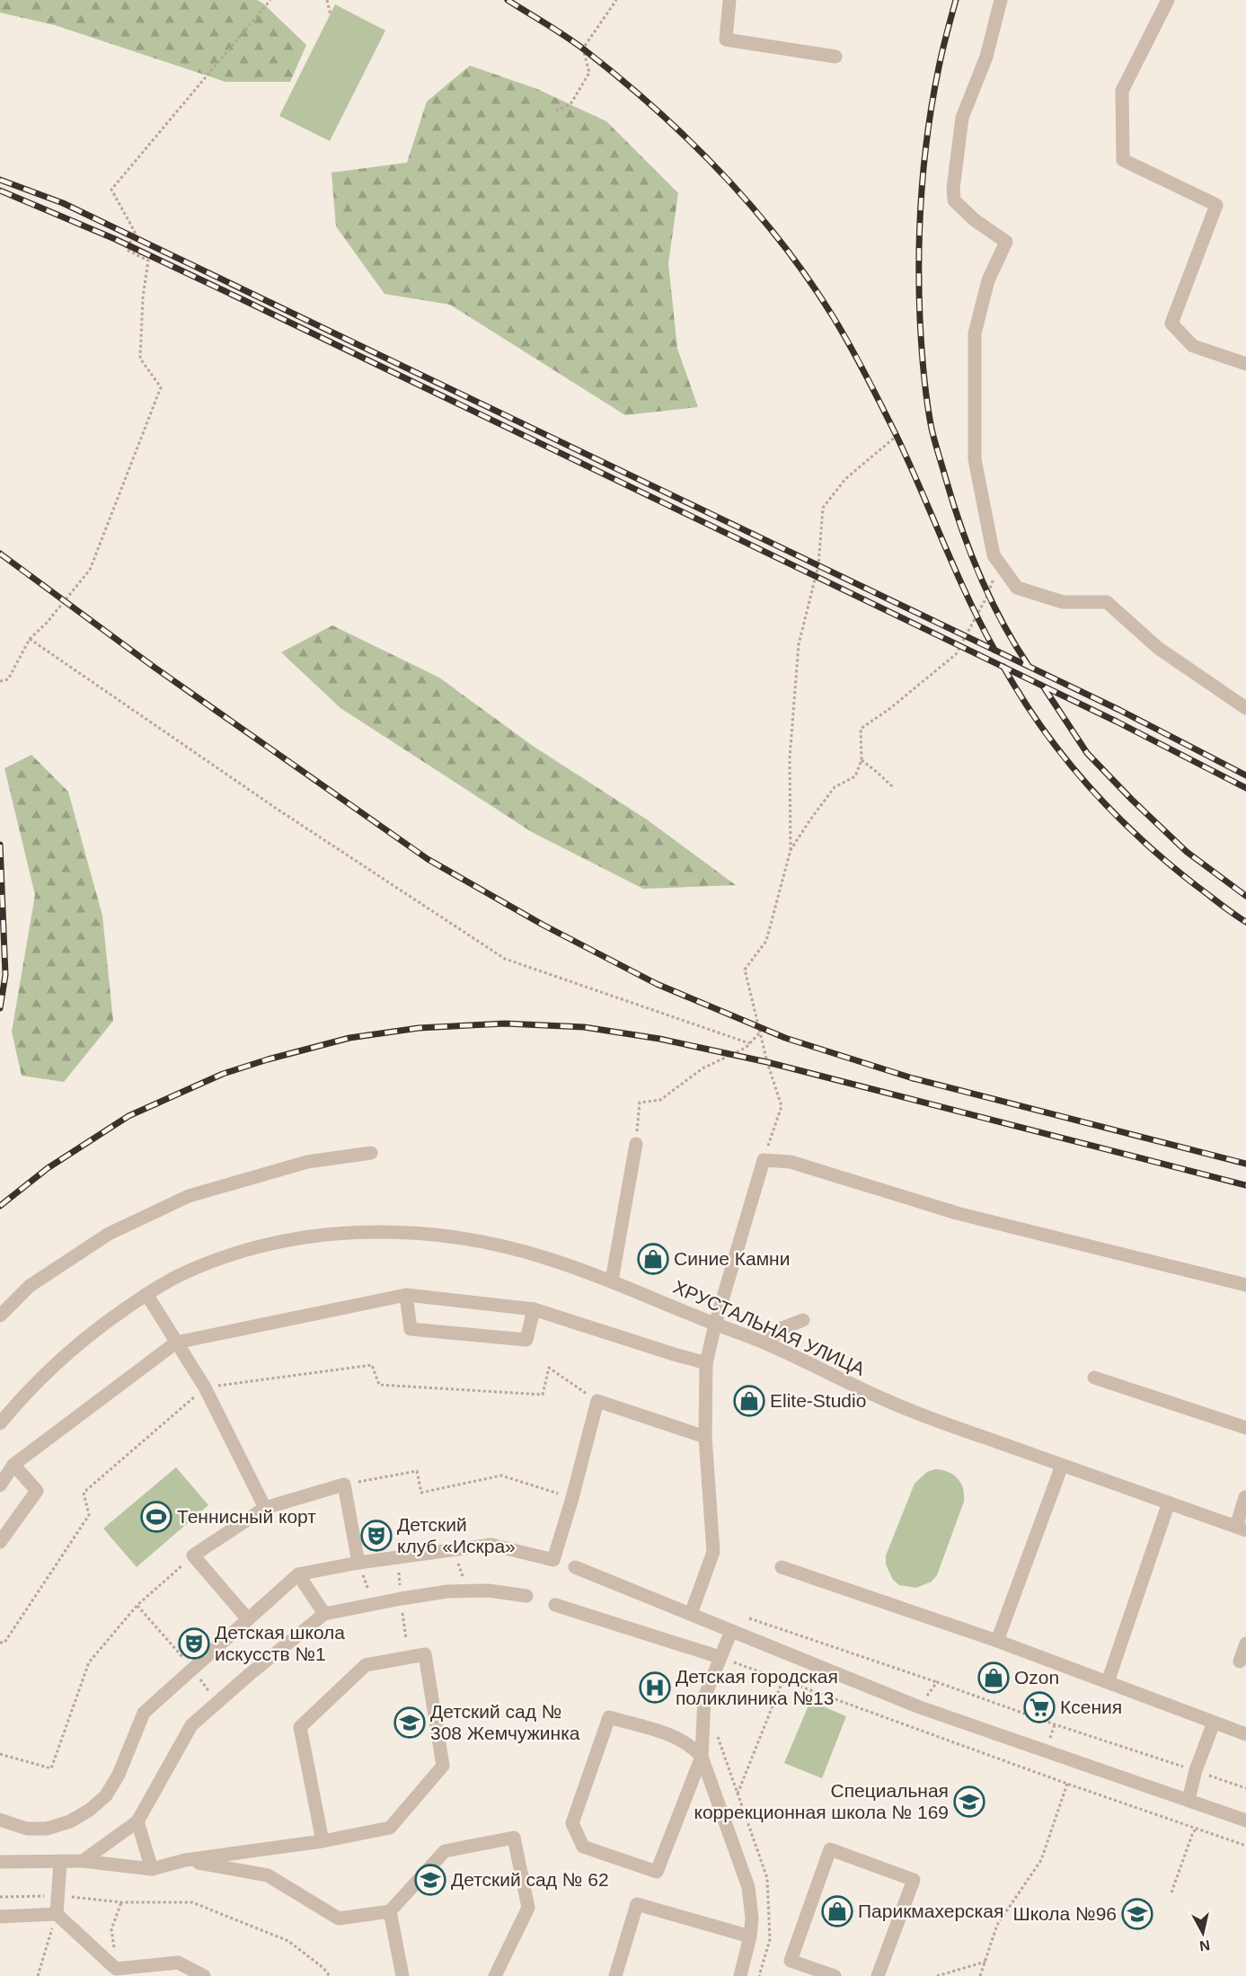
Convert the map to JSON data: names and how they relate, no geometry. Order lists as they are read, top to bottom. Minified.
{"streets":{"street":["ХРУСТАЛЬНАЯ УЛИЦА"]},"places":{"shop":["Синие Камни","Elite-Studio","Ozon","Парикмахерская"],"sports":["Теннисный корт"],"theatre":["Детский клуб «Искра»","Детская школа искусств №1"],"hospital":["Детская городская поликлиника №13"],"supermarket":["Ксения"],"school or university":["Детский сад № 308 Жемчужинка","Специальная коррекционная школа № 169","Детский сад № 62","Школа №96"]},"north":"bottom"}
